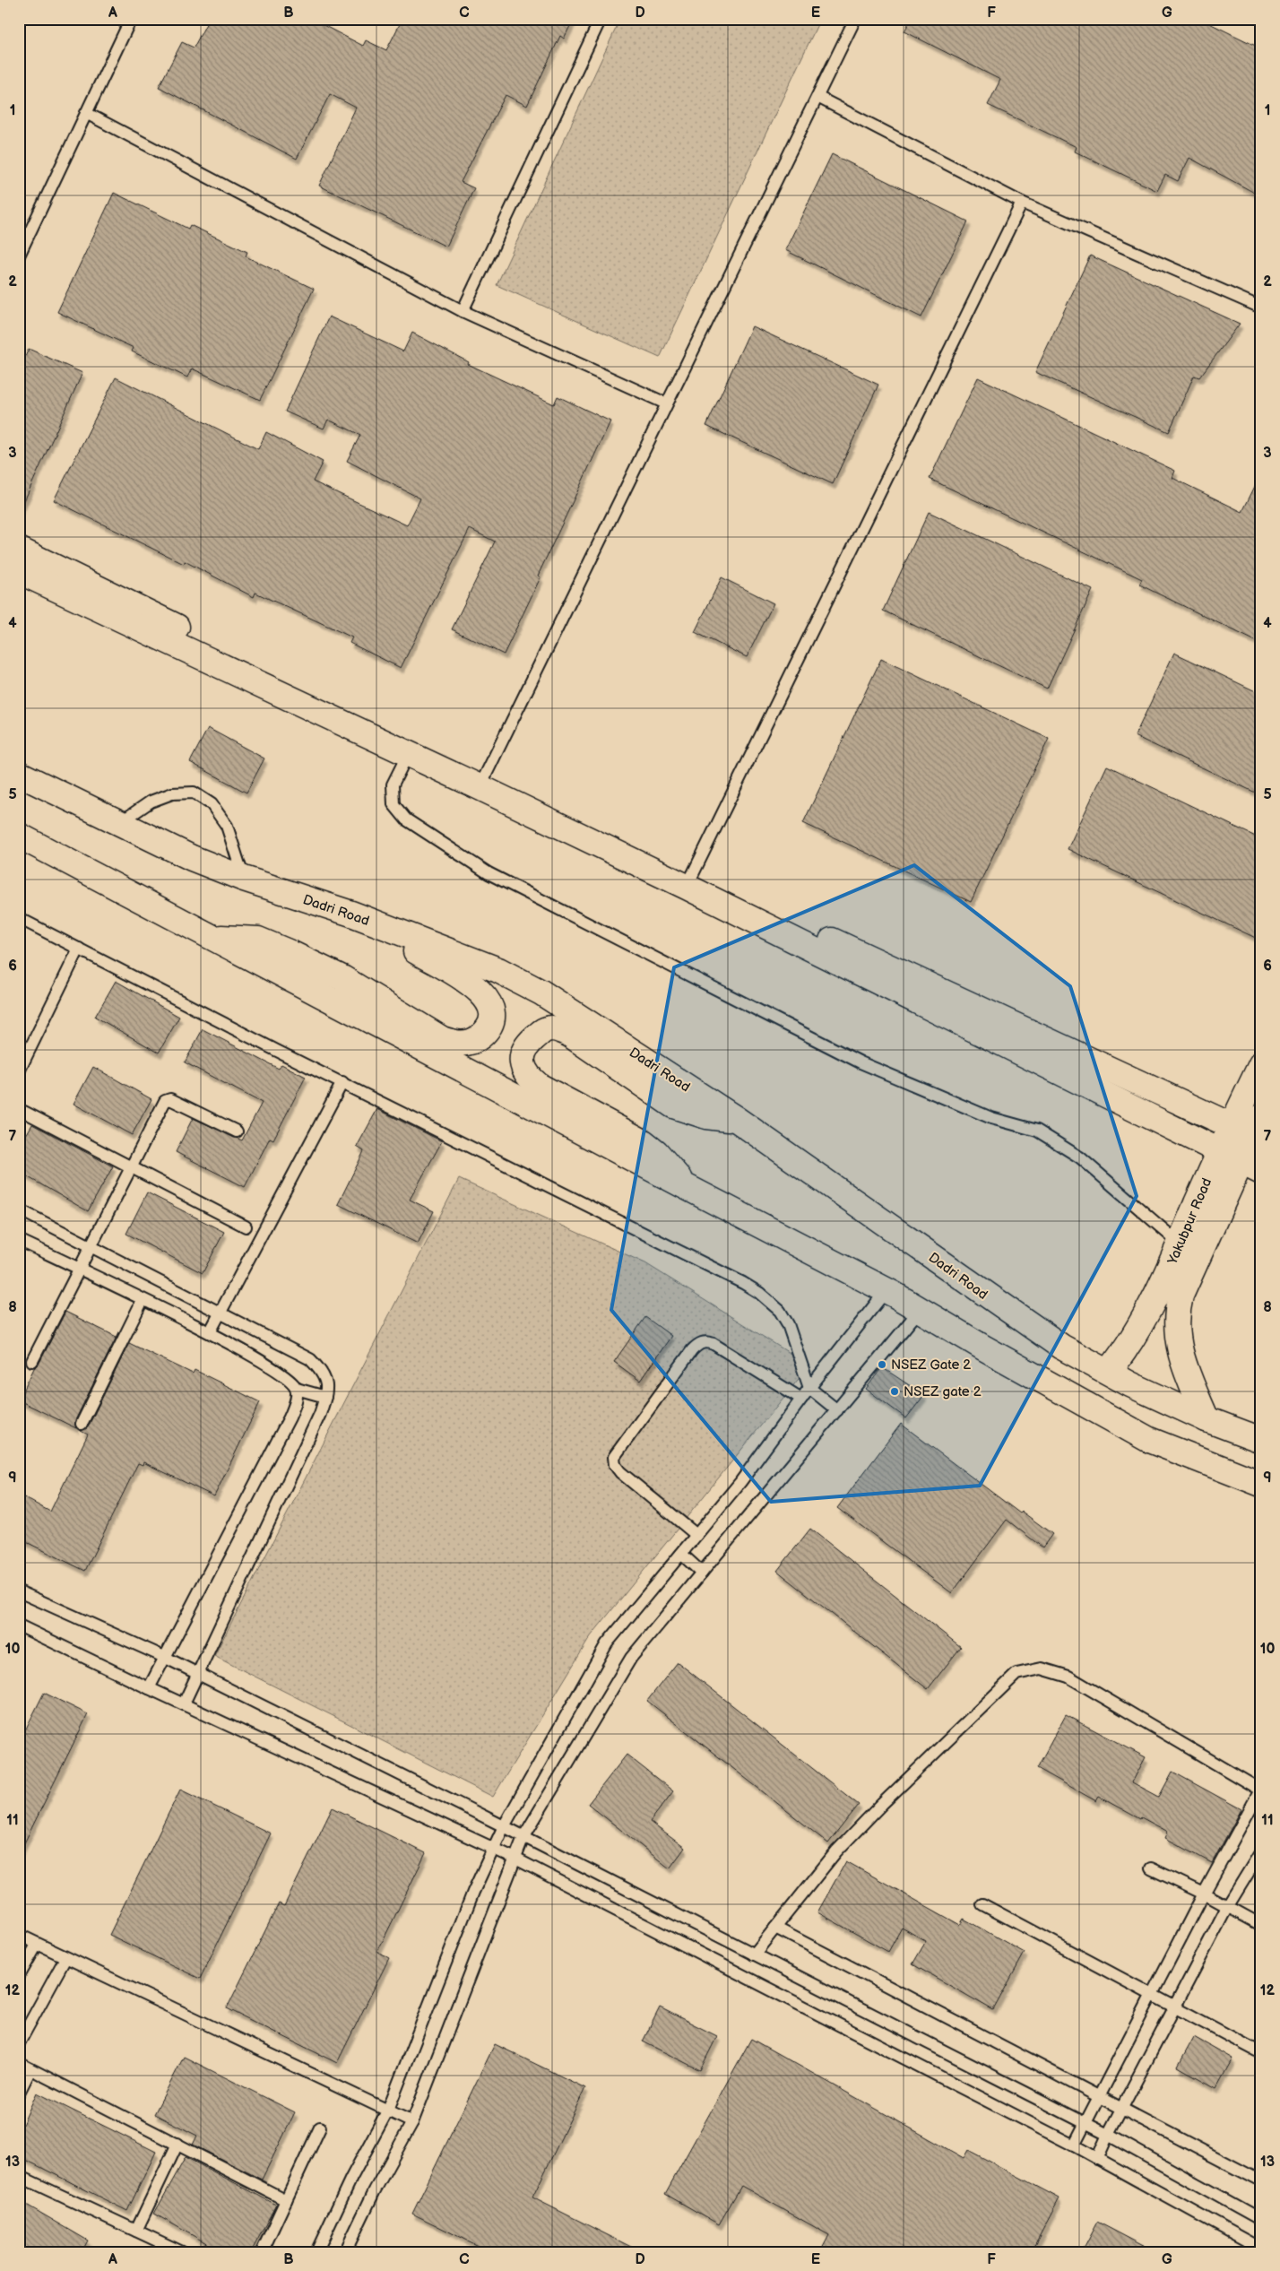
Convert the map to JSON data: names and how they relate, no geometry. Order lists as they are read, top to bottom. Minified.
{"streets":{"main road":["Dadri Road","Yakubpur Road"]},"crossings":[["Dadri Road","Yakubpur Road"]],"places":["NSEZ Gate 2","NSEZ gate 2"],"grid":{"columns":["A","B","C","D","E","F","G"],"rows":["1","2","3","4","5","6","7","8","9","10","11","12","13"]}}
